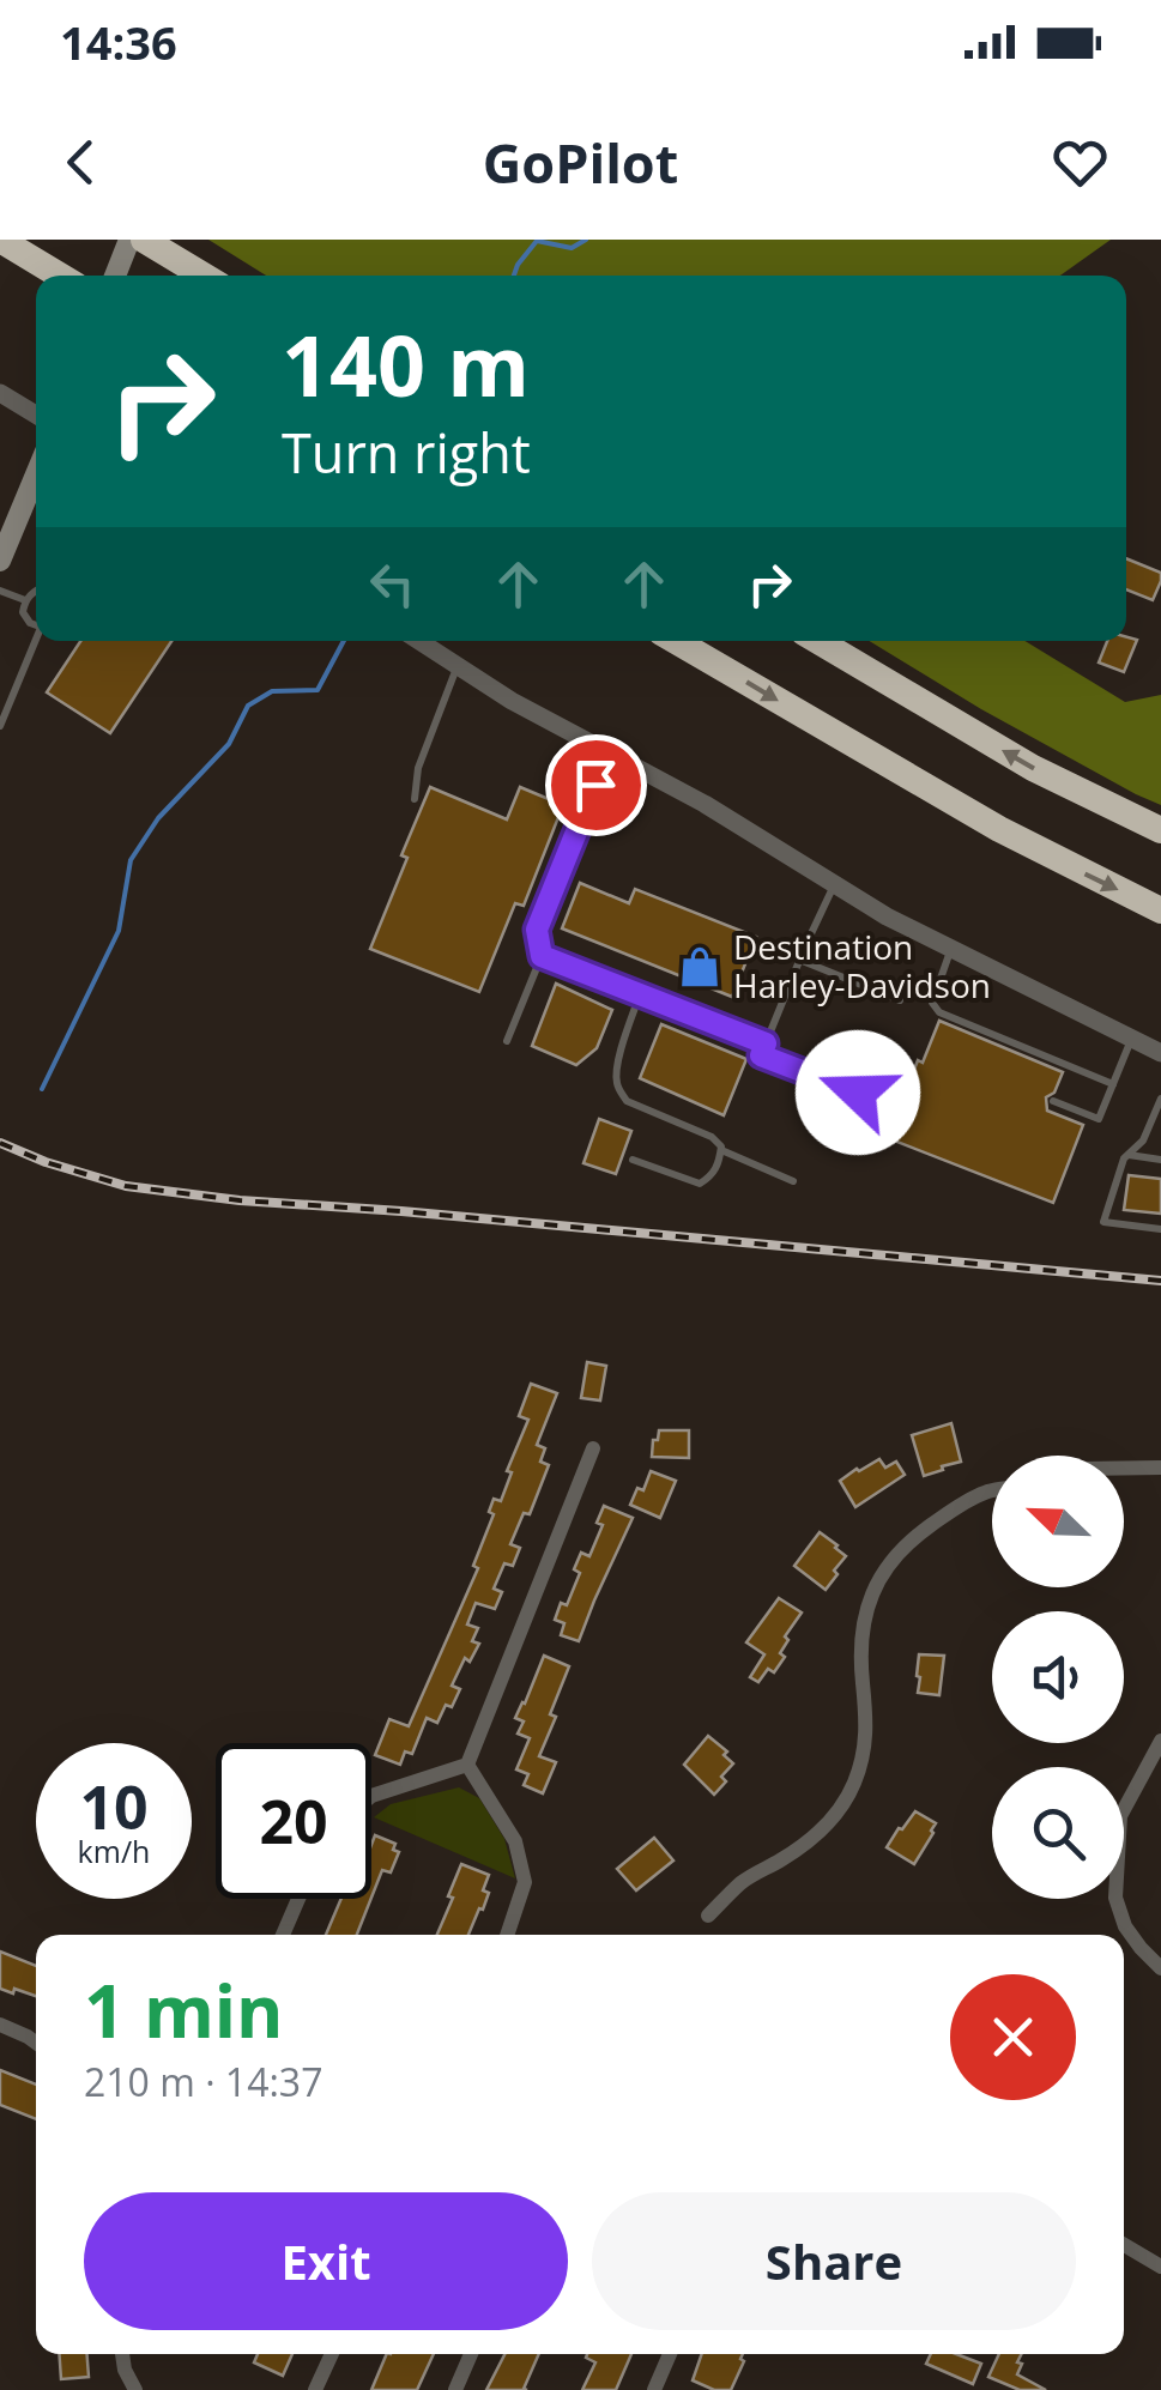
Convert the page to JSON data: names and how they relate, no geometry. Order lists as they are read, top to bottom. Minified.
{"places":{"shop":["Destination Harley-Davidson"]},"north":"top left","page":{"status":"14:36","header":"GoPilot","turn":["140 m","Turn right"],"speed":"10 km/h","limit":"20","heading":["1 min","210 m · 14:37"],"buttons":["Exit","Share"]}}
